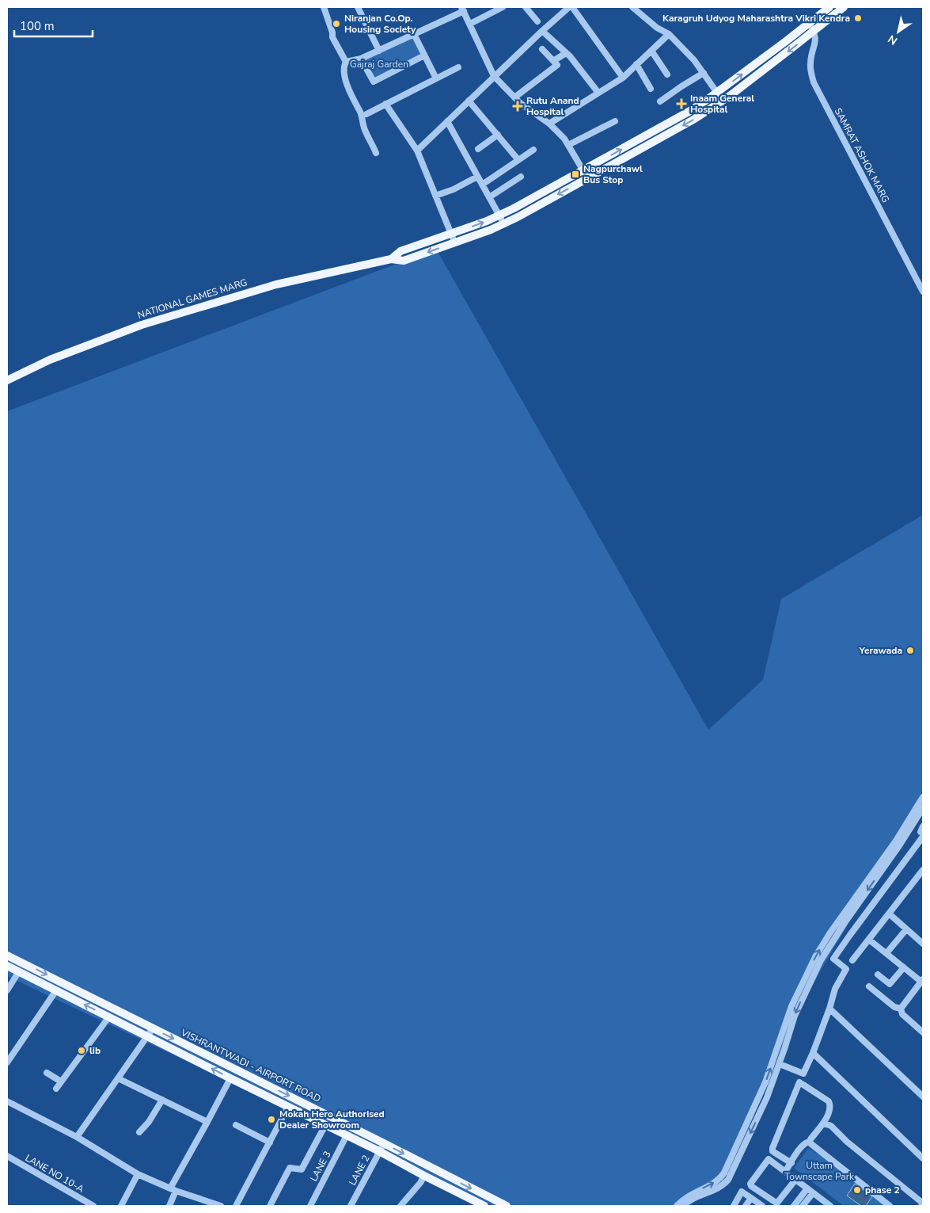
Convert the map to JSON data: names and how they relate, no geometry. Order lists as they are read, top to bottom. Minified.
{"streets":{"main road":["NATIONAL GAMES MARG","VISHRANTWADI - AIRPORT ROAD"],"street":["SAMRAT ASHOK MARG","LANE 3","LANE 2","LANE NO 10-A"]},"crossings":[["SAMRAT ASHOK MARG","NATIONAL GAMES MARG"],["VISHRANTWADI - AIRPORT ROAD","LANE 3"],["VISHRANTWADI - AIRPORT ROAD","LANE 2"]],"parks":["Gajraj Garden","Uttam Townscape Park"],"places":{"other":["Karagruh Udyog Maharashtra Vikri Kendra","Niranjan Co.Op. Housing Society","Yerawada","lib","Mokah Hero Authorised Dealer Showroom","phase 2"],"health":["Inaam General Hospital","Rutu Anand Hospital"],"transit":["Nagpurchawl Bus Stop"]},"scale_bar":"100 m","north":"bottom left"}
